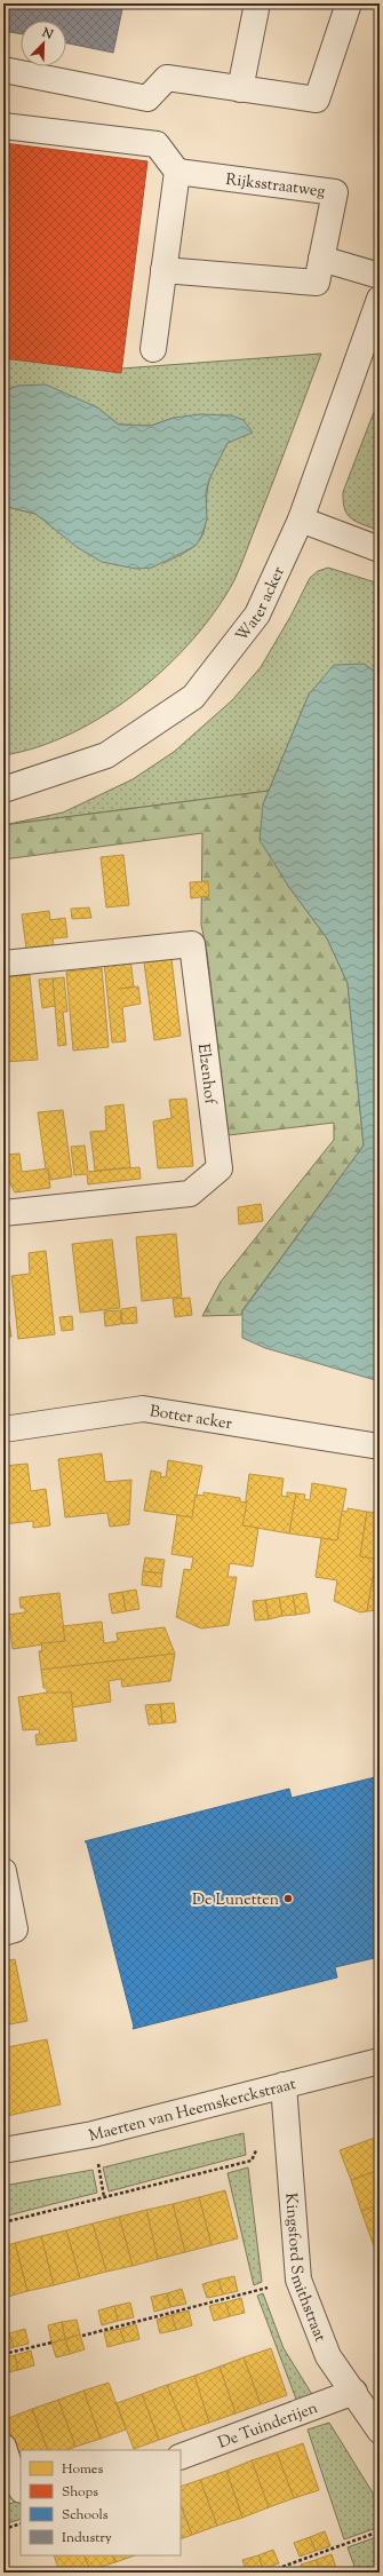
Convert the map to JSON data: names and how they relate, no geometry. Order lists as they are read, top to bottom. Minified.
{"streets":{"street":["Rijksstraatweg","Water acker","Elzenhof","Botter acker","Maerten van Heemskerckstraat","Kingsford Smithstraat","De Tuinderijen"]},"crossings":[["Maerten van Heemskerckstraat","Kingsford Smithstraat"],["Kingsford Smithstraat","De Tuinderijen"]],"places":["De Lunetten"],"legend":["Homes","Shops","Schools","Industry"],"north":"top right"}
